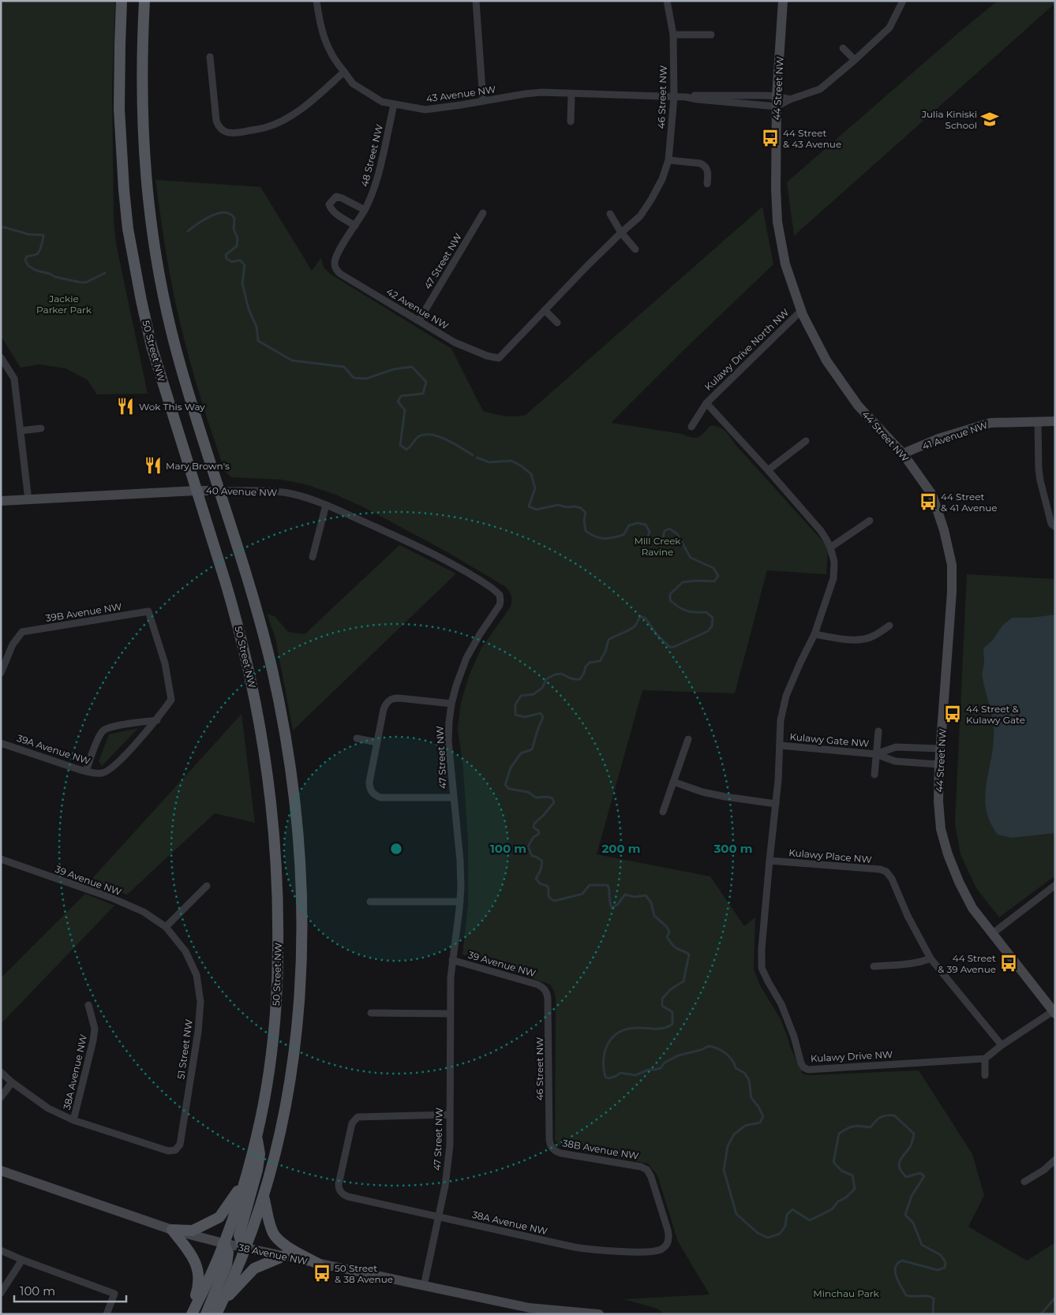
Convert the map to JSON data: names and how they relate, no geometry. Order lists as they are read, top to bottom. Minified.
{"streets":{"main road":["50 Street NW"],"street":["44 Street NW","43 Avenue NW","46 Street NW","48 Street NW","47 Street NW","42 Avenue NW","Kulawy Drive North NW","41 Avenue NW","40 Avenue NW","39B Avenue NW","Kulawy Gate NW","39A Avenue NW","Kulawy Place NW","39 Avenue NW","51 Street NW","Kulawy Drive NW","38A Avenue NW","38B Avenue NW","38 Avenue NW"]},"crossings":[["44 Street NW","43 Avenue NW"],["44 Street NW","Kulawy Drive North NW"],["44 Street NW","41 Avenue NW"],["44 Street NW","Kulawy Gate NW"],["43 Avenue NW","46 Street NW"],["43 Avenue NW","48 Street NW"],["46 Street NW","42 Avenue NW"],["46 Street NW","39 Avenue NW"],["46 Street NW","38B Avenue NW"],["48 Street NW","42 Avenue NW"],["47 Street NW","42 Avenue NW"],["47 Street NW","40 Avenue NW"],["47 Street NW","39 Avenue NW"],["47 Street NW","38A Avenue NW"],["47 Street NW","38 Avenue NW"],["Kulawy Drive North NW","Kulawy Gate NW"],["Kulawy Drive North NW","Kulawy Drive NW"],["50 Street NW","40 Avenue NW"],["50 Street NW","38 Avenue NW"],["39B Avenue NW","39A Avenue NW"],["Kulawy Place NW","Kulawy Drive NW"],["39 Avenue NW","51 Street NW"],["51 Street NW","38A Avenue NW"],["38A Avenue NW","38B Avenue NW"]],"parks":["Jackie Parker Park","Mill Creek Ravine","Minchau Park"],"places":{"school or university":["Julia Kiniski School"],"bus stop":["44 Street & 43 Avenue","44 Street & 41 Avenue","44 Street & Kulawy Gate","44 Street & 39 Avenue","50 Street & 38 Avenue"],"restaurant":["Wok This Way","Mary Brown's"]},"scale_bar":"100 m","rings":["100 m","200 m","300 m"]}
